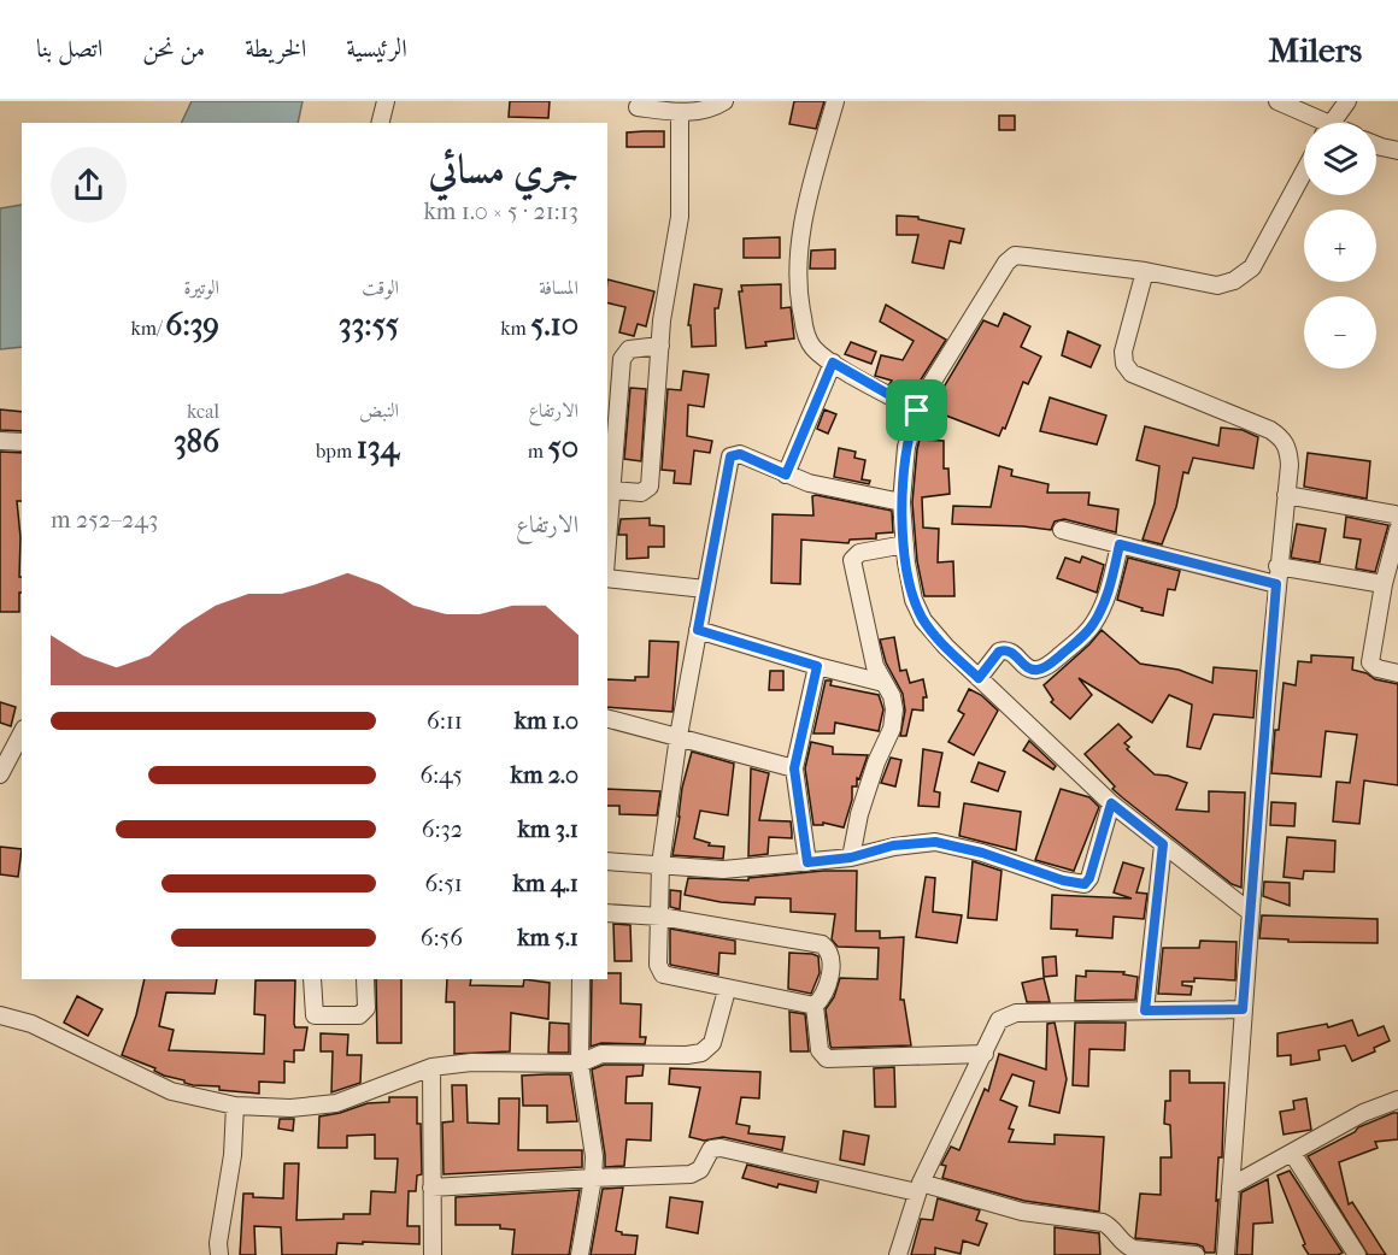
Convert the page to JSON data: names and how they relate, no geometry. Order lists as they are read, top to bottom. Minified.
{"page":{"header":"Milers","nav":["الرئيسية","الخريطة","من نحن","اتصل بنا"],"map_buttons":["+","−"],"heading":["جري مسائي","21:13 · 5 × 1.0 km"],"stats":[["المسافة","5.10 km"],["الوقت","33:55"],["الوتيرة","6:39 /km"],["الارتفاع","50 m"],["النبض","134 bpm"],["kcal","386"]],"chart":["الارتفاع","243–252 m"],"list":[{"name":"1.0 km","note":"6:11"},{"name":"2.0 km","note":"6:45"},{"name":"3.1 km","note":"6:32"},{"name":"4.1 km","note":"6:51"},{"name":"5.1 km","note":"6:56"}]}}
